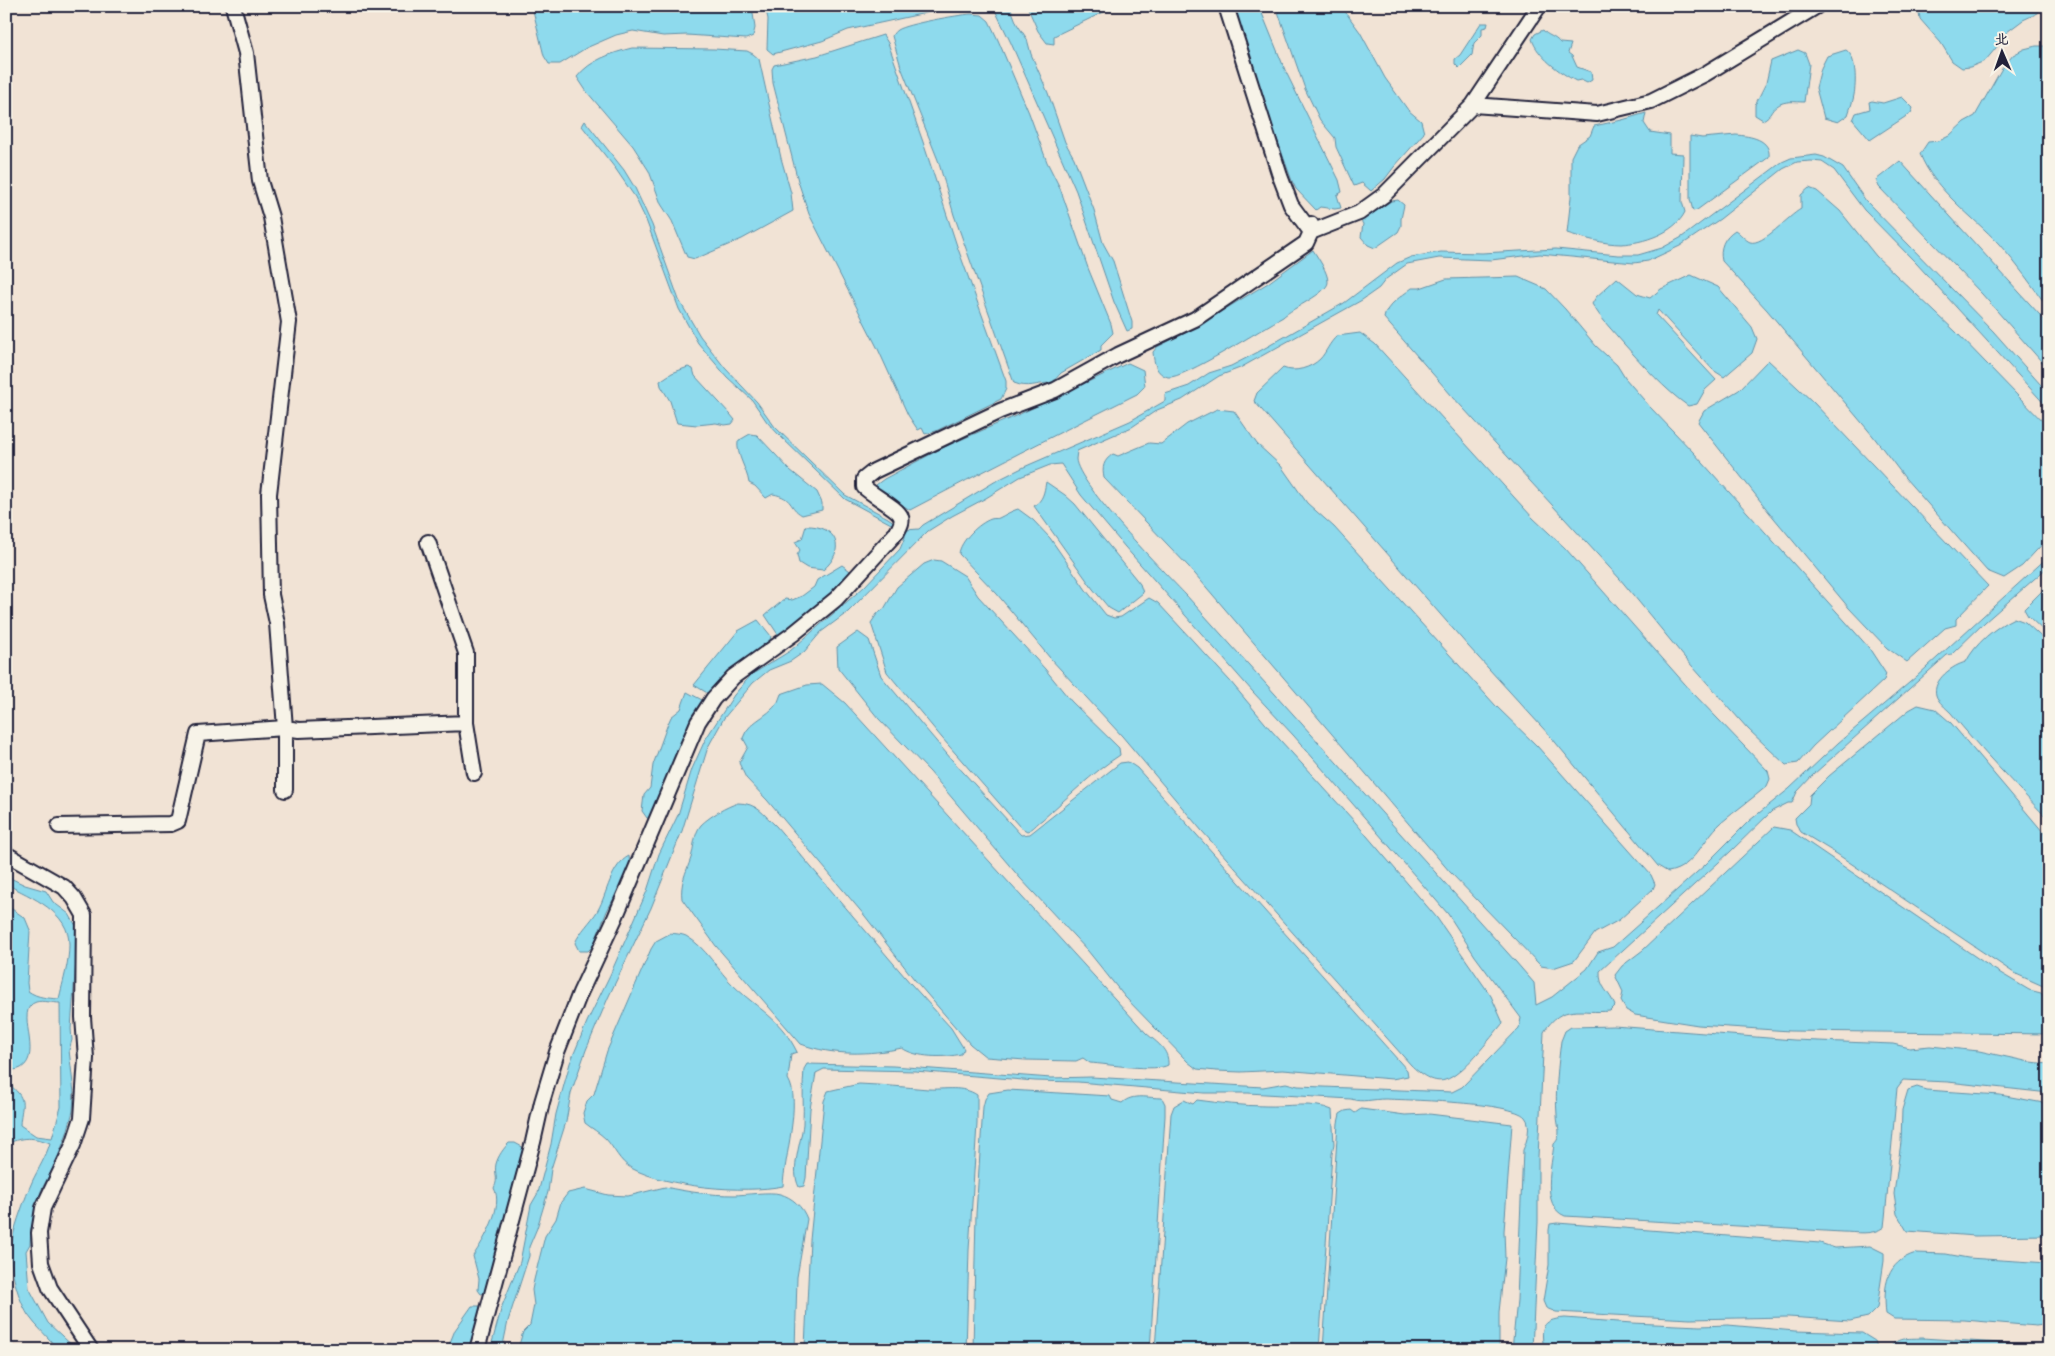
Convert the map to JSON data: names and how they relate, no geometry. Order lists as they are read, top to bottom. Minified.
{"north":"top"}
